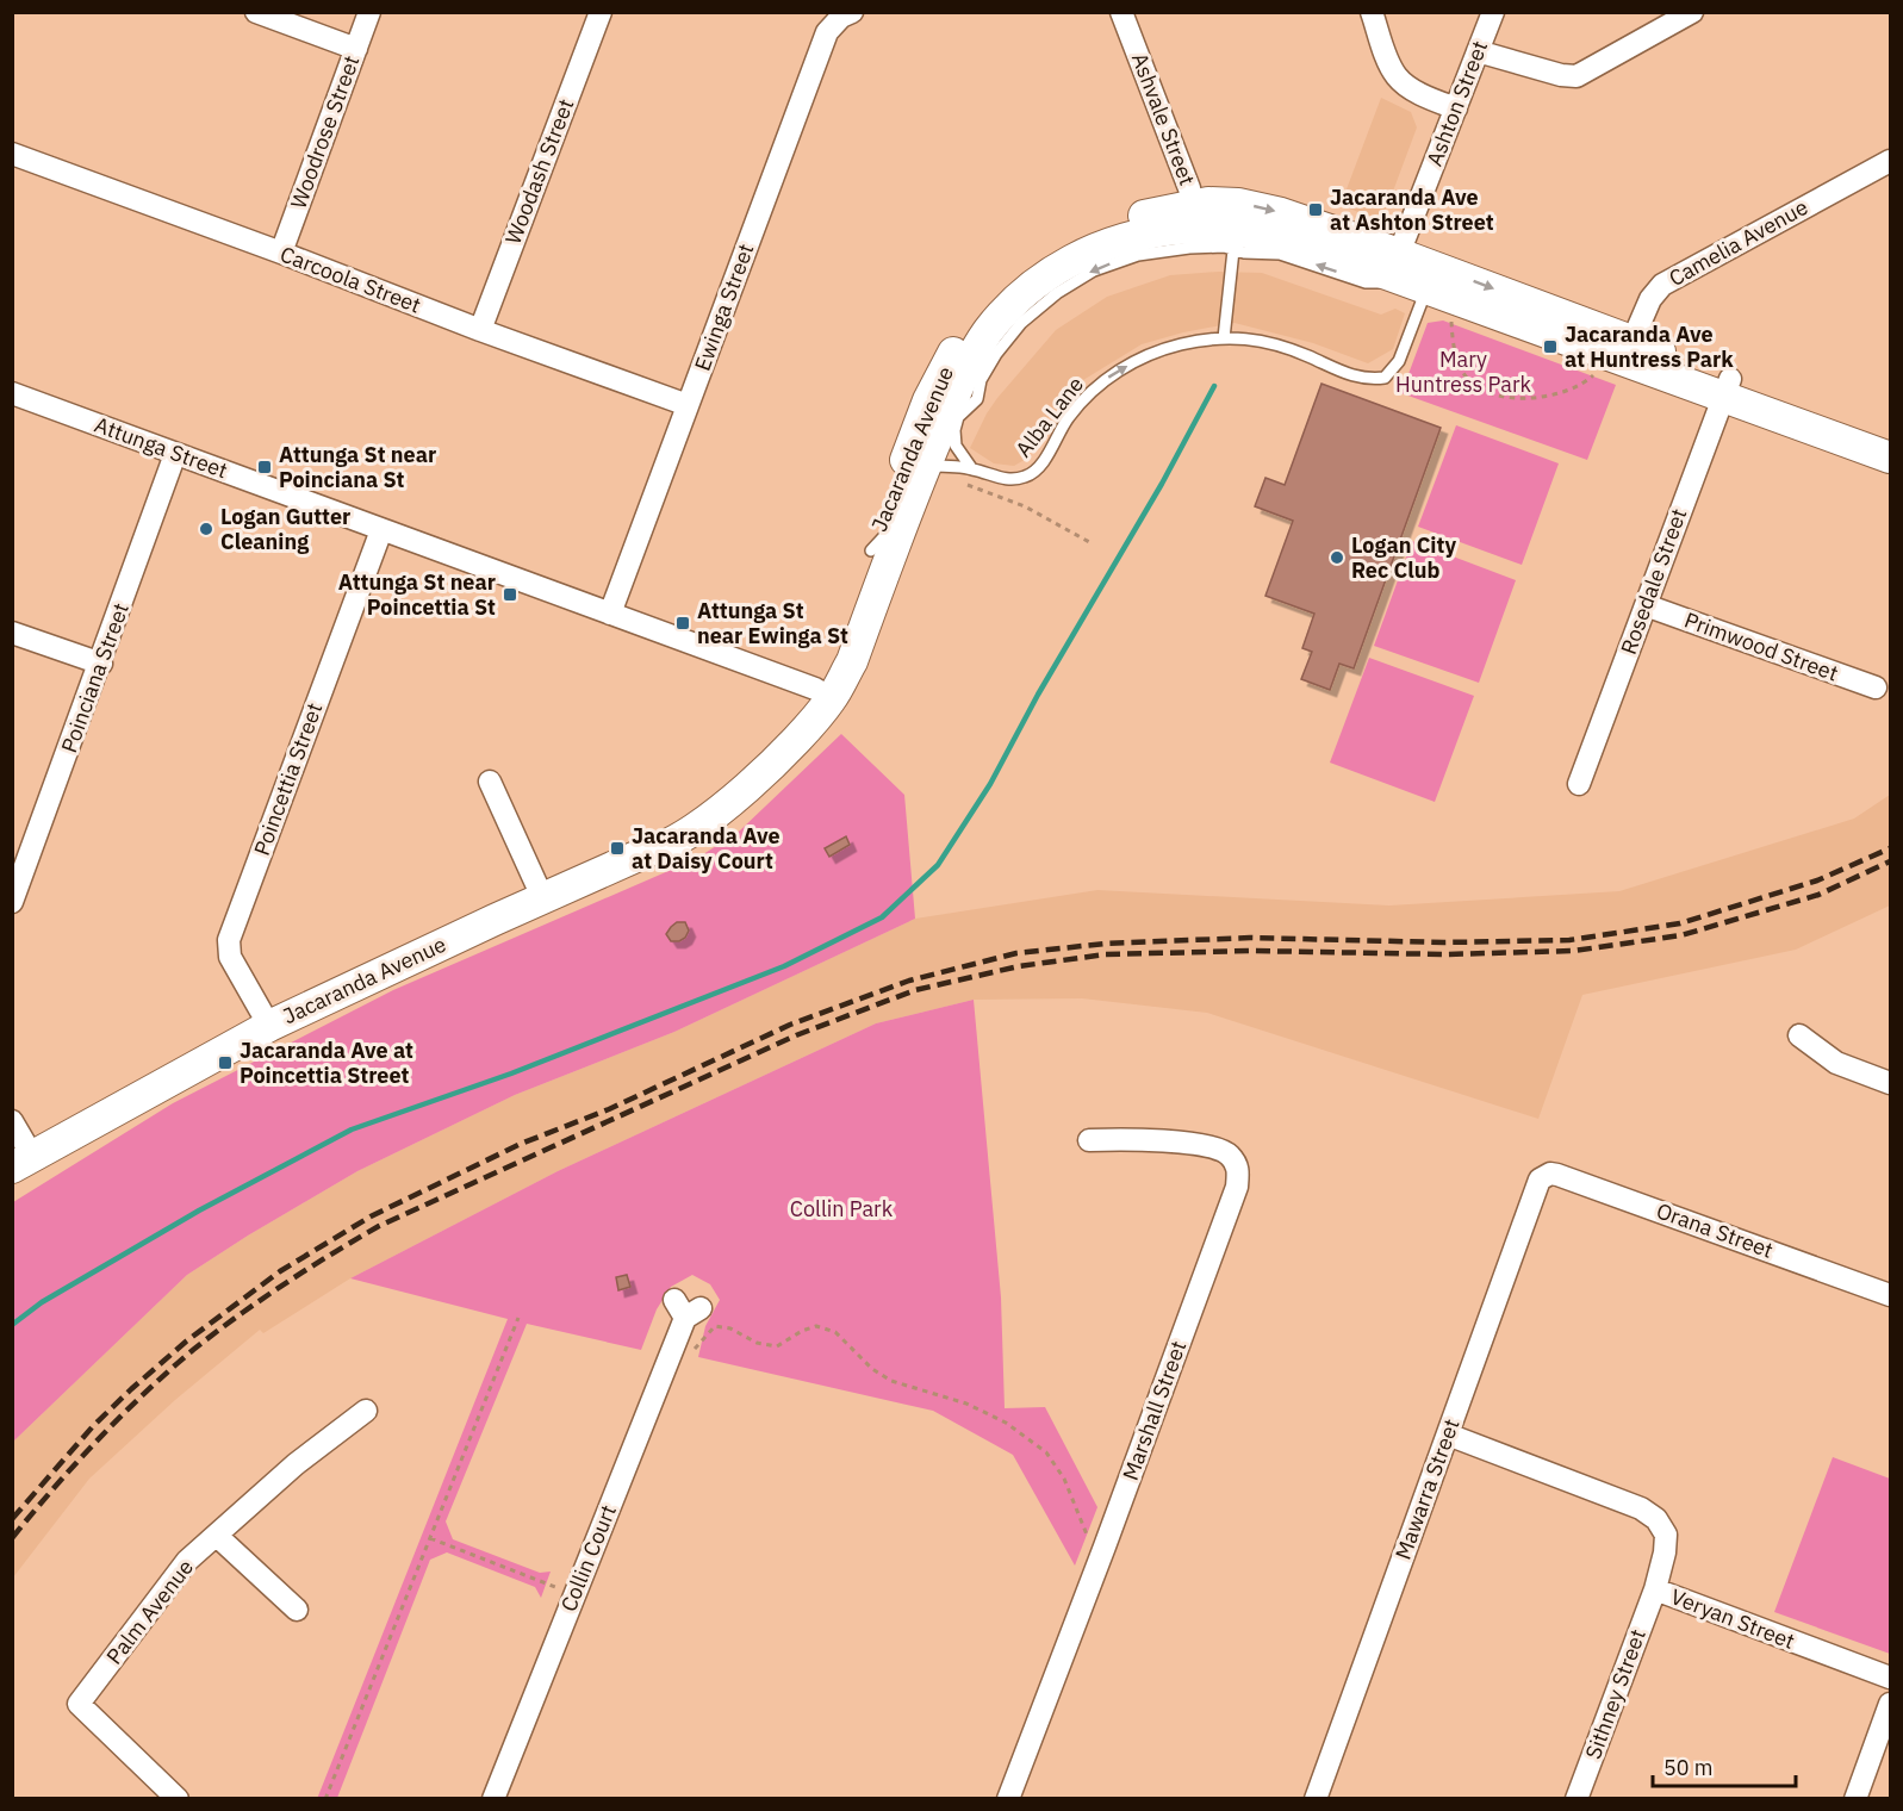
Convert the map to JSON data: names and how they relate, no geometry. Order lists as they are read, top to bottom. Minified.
{"streets":{"street":["Ashton Street","Ashvale Street","Woodrose Street","Woodash Street","Camelia Avenue","Carcoola Street","Ewinga Street","Attunga Street","Jacaranda Avenue","Rosedale Street","Primwood Street","Poinciana Street","Poincettia Street","Orana Street","Marshall Street","Mawarra Street","Collin Court","Palm Avenue","Veryan Street","Sithney Street"],"lane":["Alba Lane"]},"crossings":[["Ashton Street","Jacaranda Avenue"],["Ashvale Street","Jacaranda Avenue"],["Woodrose Street","Carcoola Street"],["Woodash Street","Carcoola Street"],["Camelia Avenue","Jacaranda Avenue"],["Carcoola Street","Ewinga Street"],["Ewinga Street","Attunga Street"],["Alba Lane","Jacaranda Avenue"],["Attunga Street","Jacaranda Avenue"],["Attunga Street","Poinciana Street"],["Attunga Street","Poincettia Street"],["Jacaranda Avenue","Rosedale Street"],["Jacaranda Avenue","Poincettia Street"],["Rosedale Street","Primwood Street"],["Orana Street","Mawarra Street"],["Mawarra Street","Veryan Street"],["Veryan Street","Sithney Street"]],"parks":["Mary Huntress Park","Collin Park"],"places":{"transit":["Jacaranda Ave at Ashton Street","Jacaranda Ave at Huntress Park","Attunga St near Poinciana St","Attunga St near Poincettia St","Attunga St near Ewinga St","Jacaranda Ave at Daisy Court","Jacaranda Ave at Poincettia Street"],"other":["Logan Gutter Cleaning","Logan City Rec Club"]},"scale_bar":"50 m"}
